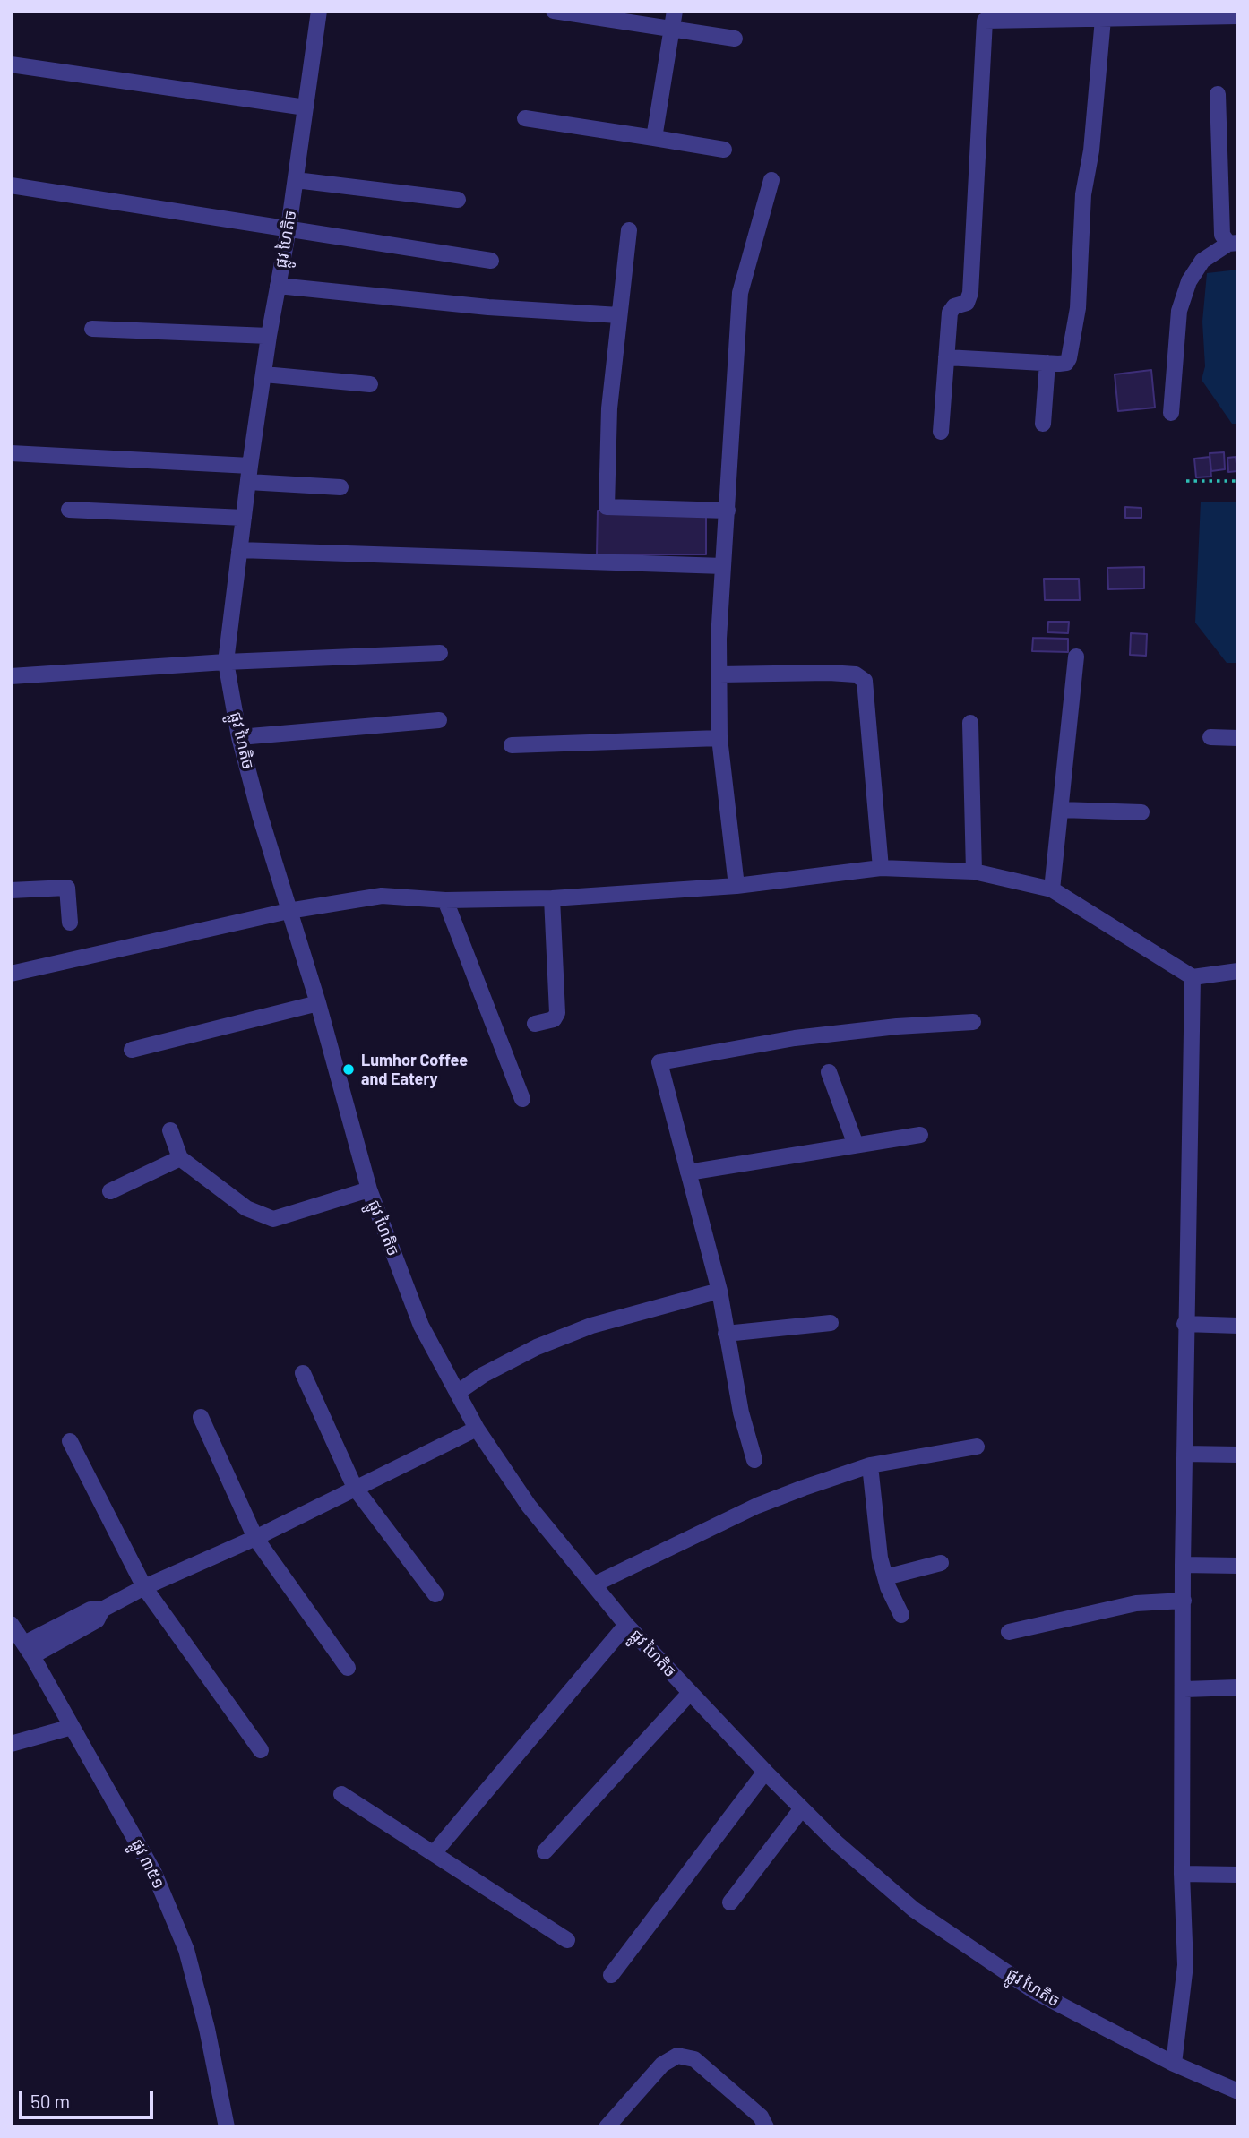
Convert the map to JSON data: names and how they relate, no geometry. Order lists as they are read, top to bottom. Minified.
{"streets":{"street":["ផ្លូវ ហៃតិច","ផ្លូវ ៣៥១"]},"places":["Lumhor Coffee and Eatery"],"scale_bar":"50 m"}
